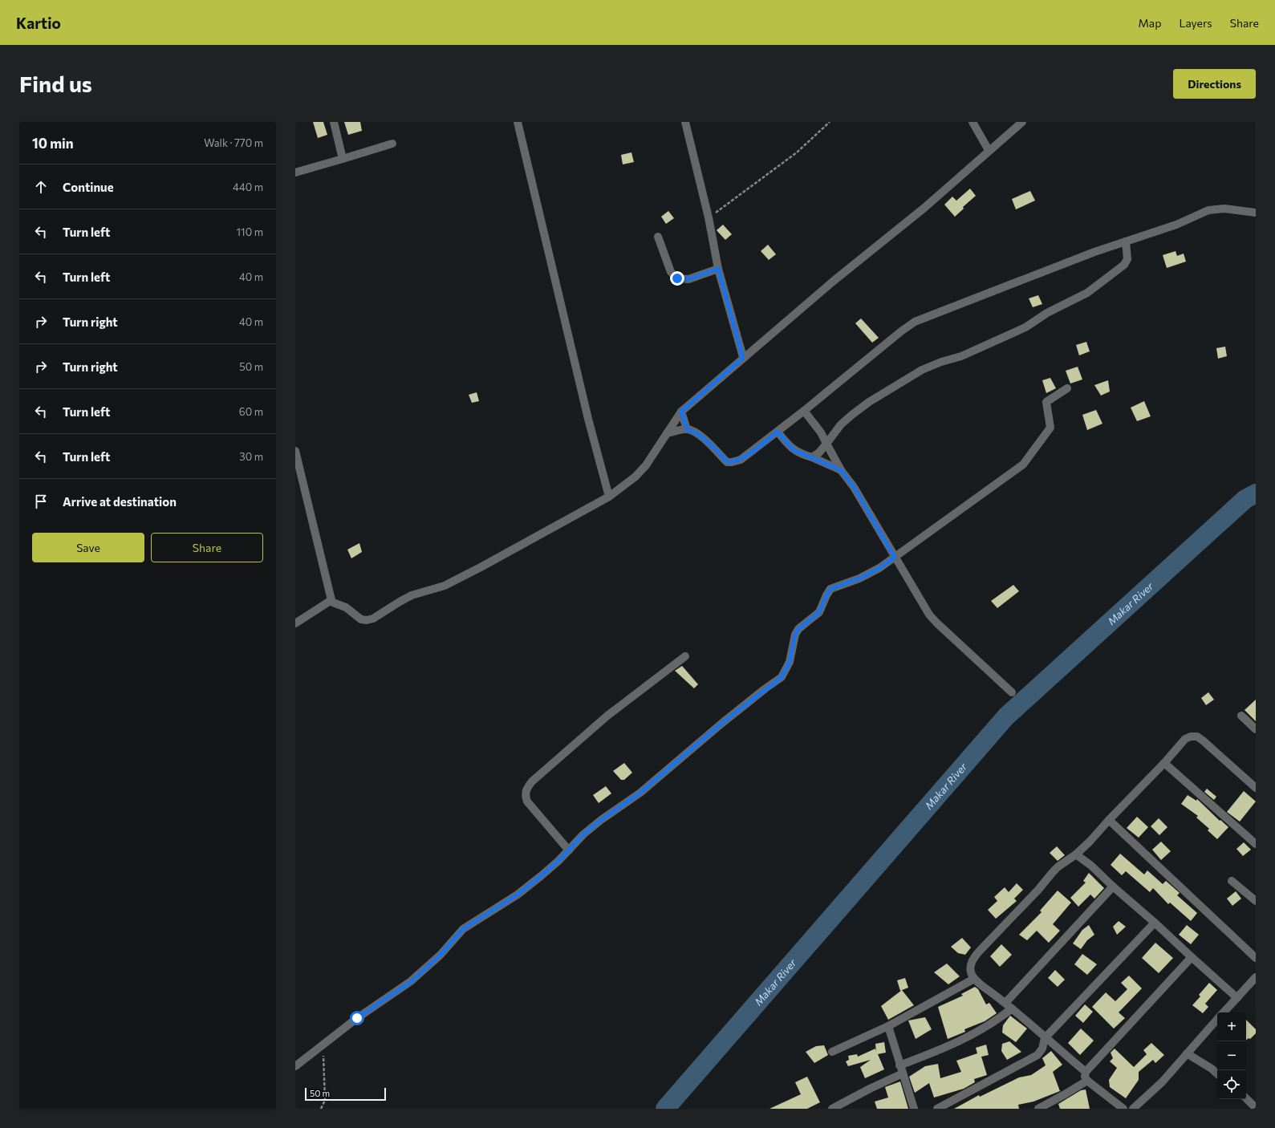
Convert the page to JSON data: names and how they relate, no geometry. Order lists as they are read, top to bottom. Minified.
{"water":["Makar River"],"scale_bar":"50 m","page":{"header":"Kartio","nav":["Map","Layers","Share"],"buttons":["Directions",["Save","Share"]],"title":"Find us","heading":["10 min","Walk · 770 m"],"list":[["Continue","440 m"],["Turn left","110 m"],["Turn left","40 m"],["Turn right","40 m"],["Turn right","50 m"],["Turn left","60 m"],["Turn left","30 m"],"Arrive at destination"],"map_buttons":["+","−"],"scale":"50 m"}}
